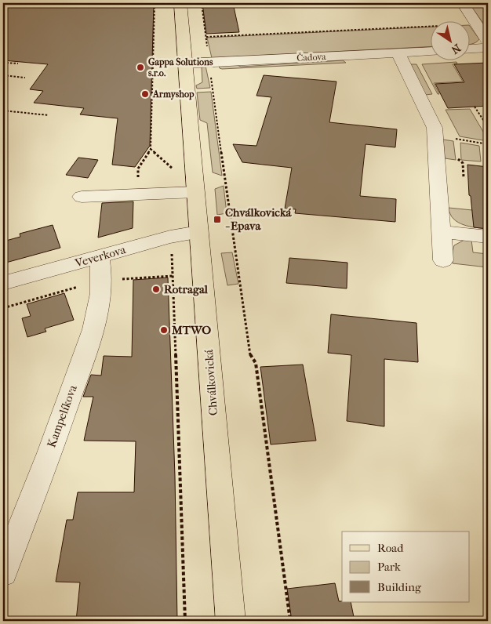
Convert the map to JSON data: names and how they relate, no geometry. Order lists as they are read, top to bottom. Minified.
{"streets":{"main road":["Chválkovická"],"street":["Čadova","Veverkova","Kampelíkova"]},"crossings":[["Čadova","Chválkovická"],["Veverkova","Chválkovická"],["Veverkova","Kampelíkova"]],"places":{"other":["Gappa Solutions s.r.o.","Armyshop","Rotragal","MTWO"],"transit":["Chválkovická - Epava"]},"legend":["Road","Park","Building"],"north":"bottom right"}
